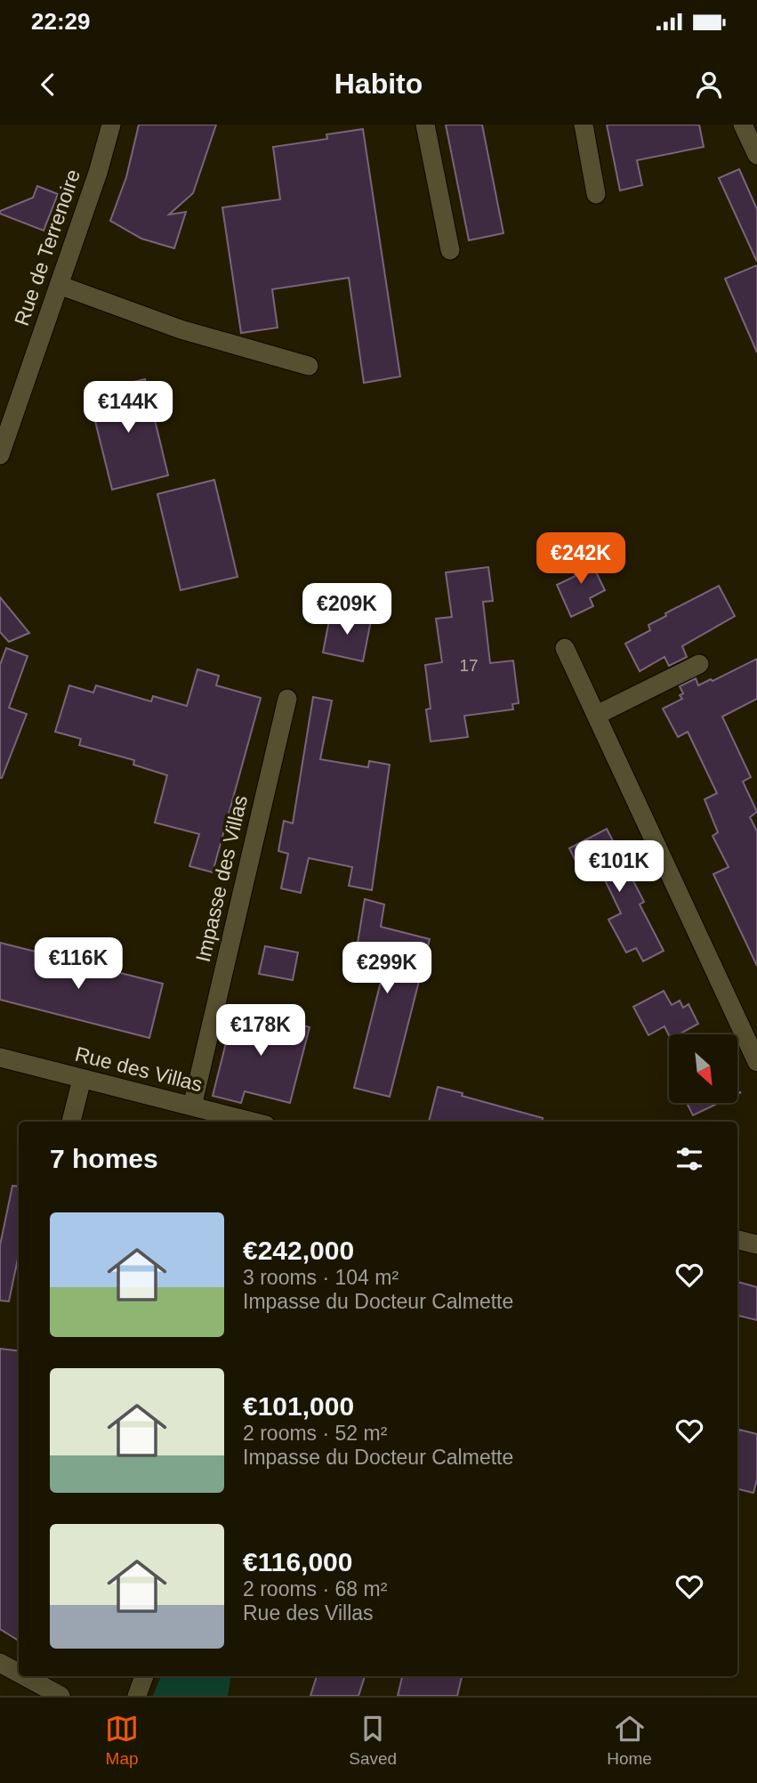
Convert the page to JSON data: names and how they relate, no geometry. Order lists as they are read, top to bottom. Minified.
{"streets":{"street":["Rue de Terrenoire","Impasse des Villas","Rue des Villas"]},"crossings":[["Impasse des Villas","Rue des Villas"]],"house_numbers":["17"],"north":"bottom right","page":{"status":"22:29","header":"Habito","price":["€144K","€242K","€209K","€101K","€116K","€299K","€178K"],"heading":"7 homes","list":[{"name":"€242,000","note":"3 rooms · 104 m² · Impasse du Docteur Calmette"},{"name":"€101,000","note":"2 rooms · 52 m² · Impasse du Docteur Calmette"},{"name":"€116,000","note":"2 rooms · 68 m² · Rue des Villas"}],"tabs":["Map","Saved","Home"]}}
